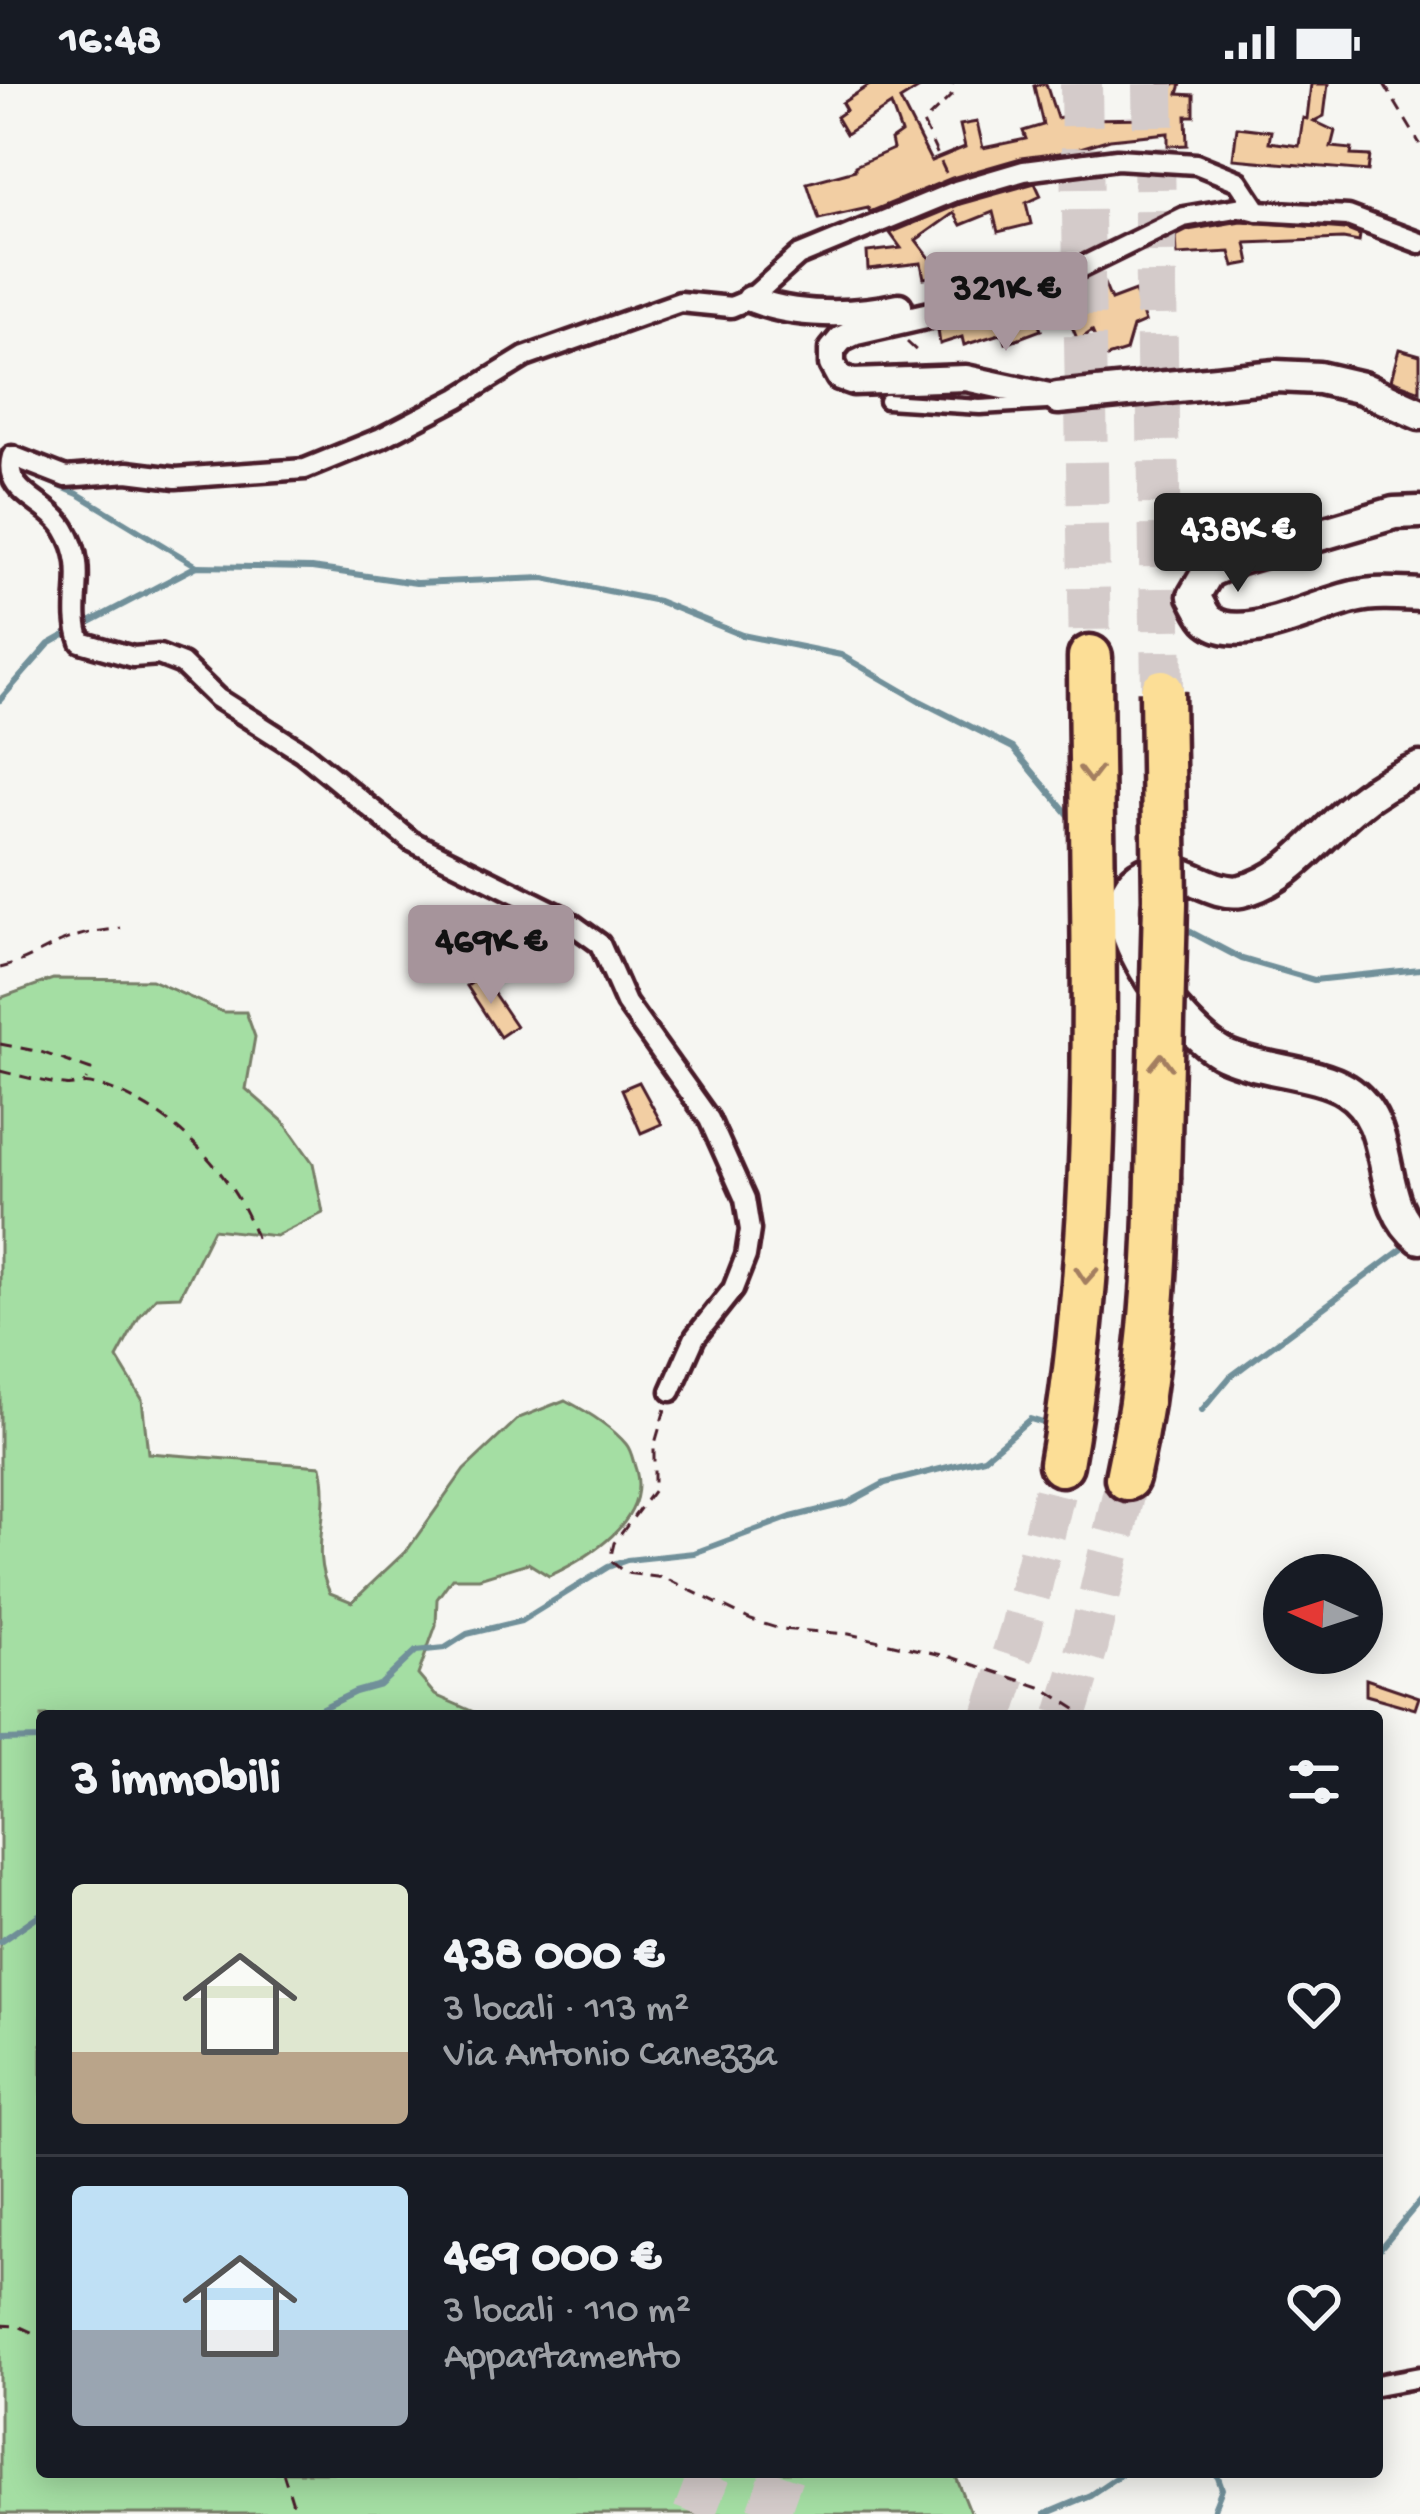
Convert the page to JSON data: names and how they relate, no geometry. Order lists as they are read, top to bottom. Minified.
{"north":"left","page":{"status":"16:48","price":["321K €","438K €","469K €"],"heading":"3 immobili","list":[{"name":"438 000 €","note":"3 locali · 113 m² · Via Antonio Canezza"},{"name":"469 000 €","note":"3 locali · 110 m² · Appartamento"}]}}
